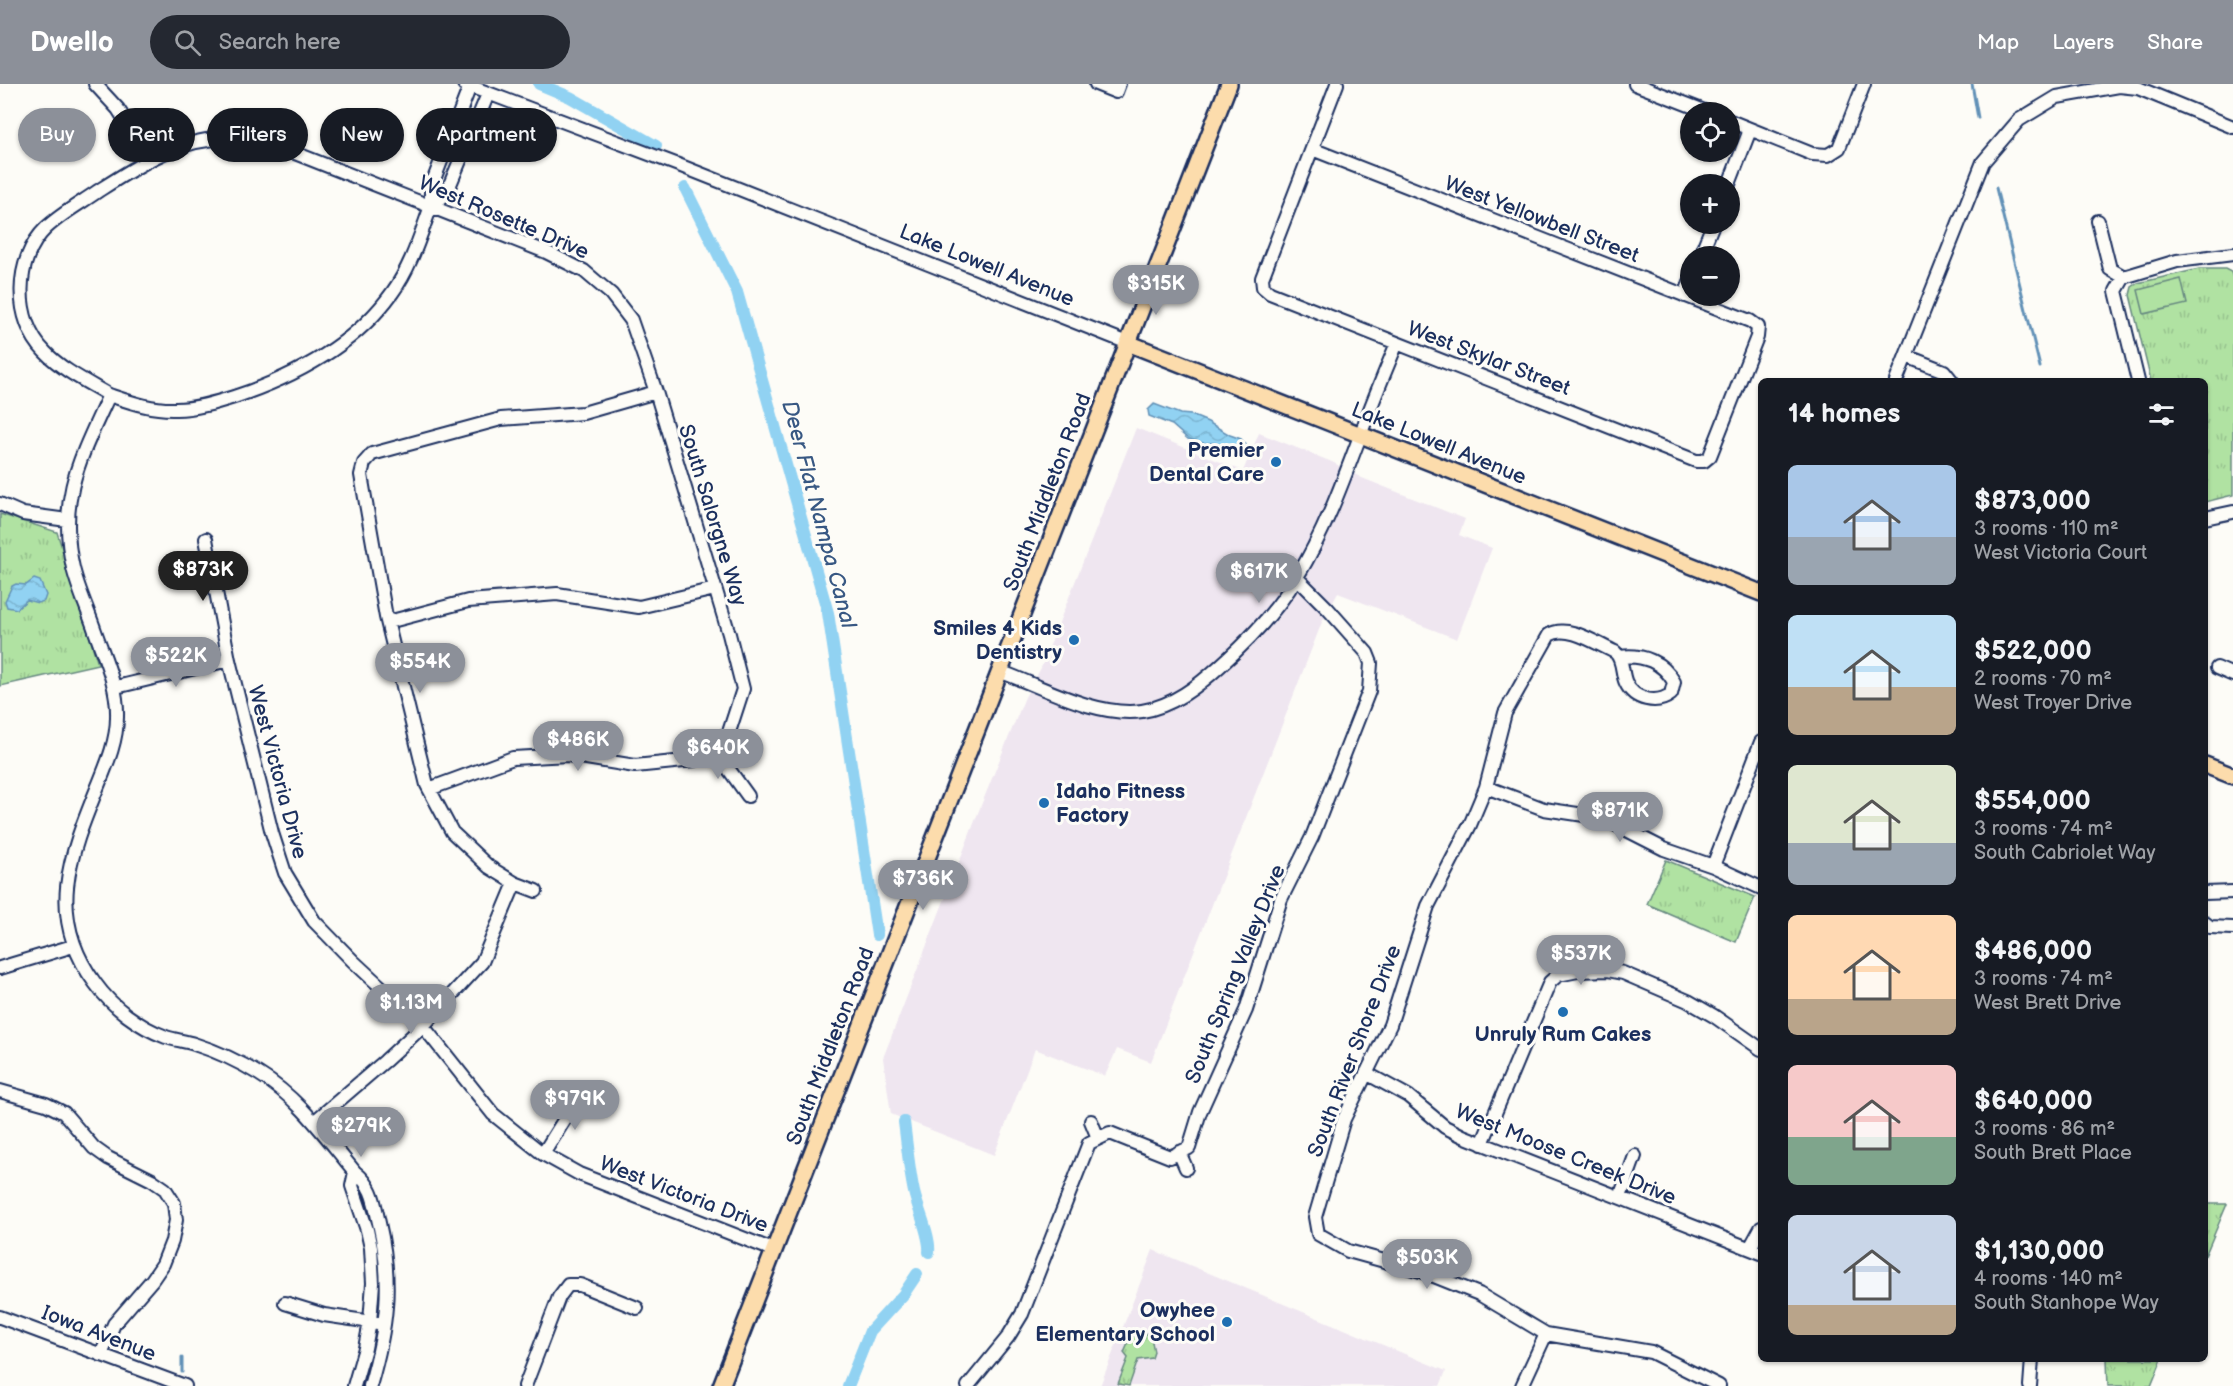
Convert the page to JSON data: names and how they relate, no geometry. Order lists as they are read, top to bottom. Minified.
{"streets":{"main road":["Lake Lowell Avenue","South Middleton Road"],"street":["West Rosette Drive","West Yellowbell Street","West Skylar Street","South Salorgne Way","West Victoria Drive","South Spring Valley Drive","South River Shore Drive","West Moose Creek Drive","Iowa Avenue"]},"crossings":[["West Rosette Drive","South Salorgne Way"],["West Yellowbell Street","West Skylar Street"],["Lake Lowell Avenue","South Middleton Road"],["South Middleton Road","West Victoria Drive"],["South River Shore Drive","West Moose Creek Drive"]],"water":["Deer Flat Nampa Canal"],"places":["Premier Dental Care","Smiles 4 Kids Dentistry","Idaho Fitness Factory","Unruly Rum Cakes","Owyhee Elementary School"],"page":{"header":"Dwello","search":"Search here","nav":["Map","Layers","Share"],"map_buttons":["+","−"],"chip":["Buy","Rent","Filters","New","Apartment"],"price":["$315K","$873K","$617K","$522K","$554K","$486K","$640K","$871K","$736K","$537K","$1.13M","$979K","$279K","$503K"],"heading":"14 homes","list":[{"name":"$873,000","note":"3 rooms · 110 m² · West Victoria Court"},{"name":"$522,000","note":"2 rooms · 70 m² · West Troyer Drive"},{"name":"$554,000","note":"3 rooms · 74 m² · South Cabriolet Way"},{"name":"$486,000","note":"3 rooms · 74 m² · West Brett Drive"},{"name":"$640,000","note":"3 rooms · 86 m² · South Brett Place"},{"name":"$1,130,000","note":"4 rooms · 140 m² · South Stanhope Way"}]}}
